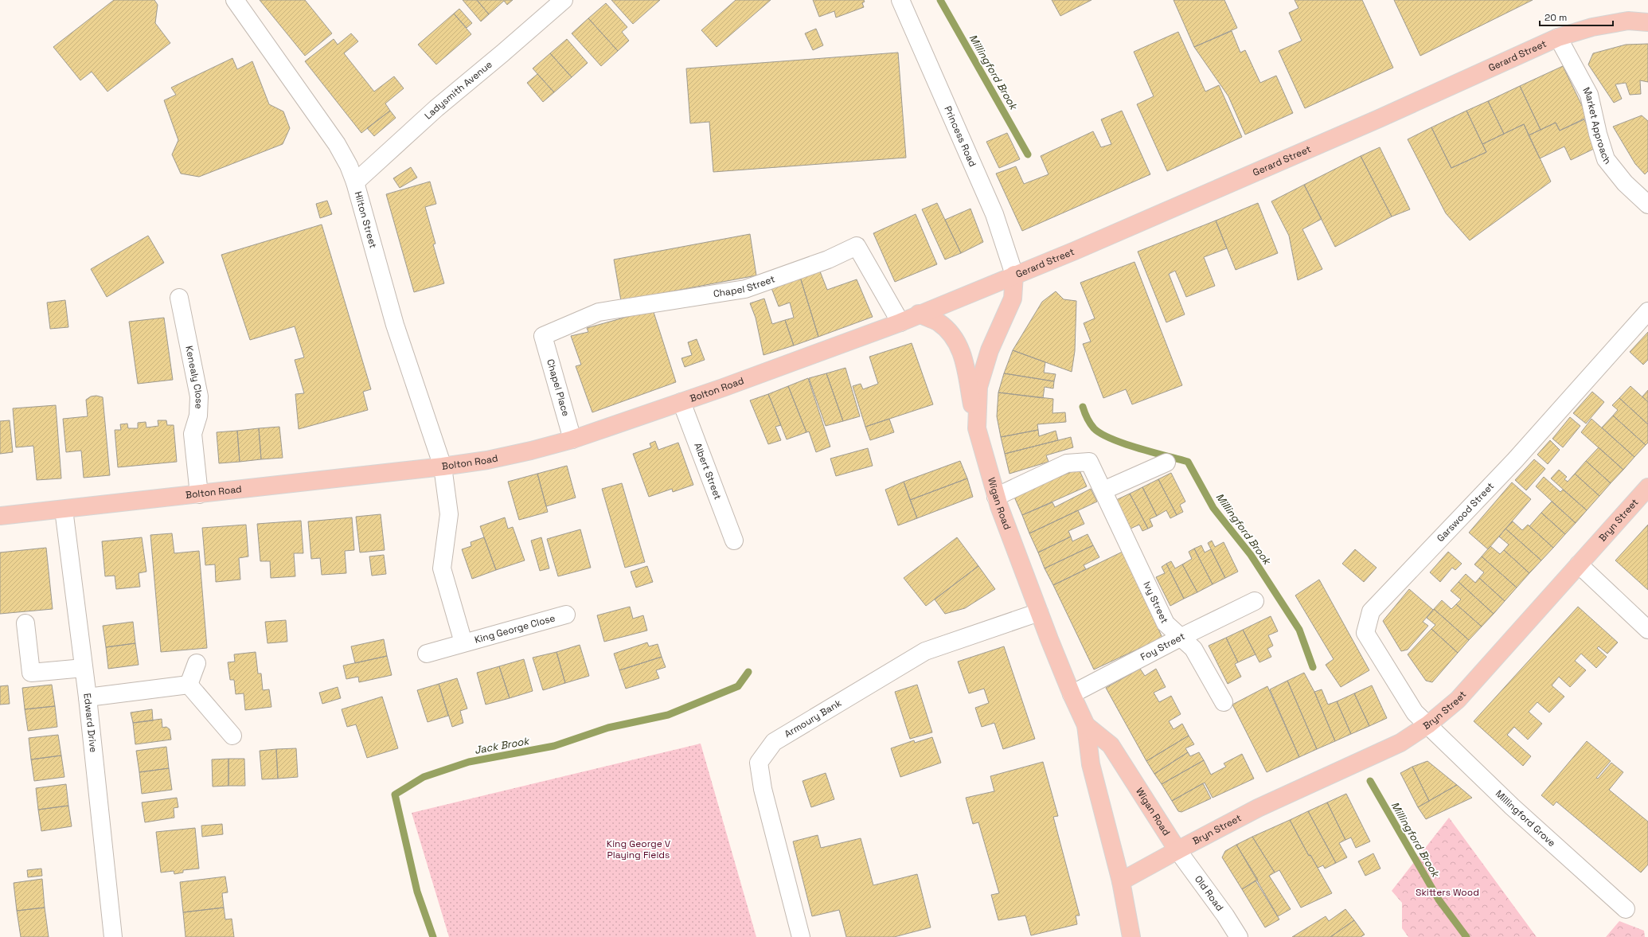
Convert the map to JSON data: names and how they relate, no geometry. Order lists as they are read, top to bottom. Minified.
{"streets":{"main road":["Gerard Street","Bolton Road","Wigan Road","Bryn Street"],"street":["Ladysmith Avenue","Market Approach","Princess Road","Hilton Street","Chapel Street","Kenealy Close","Chapel Place","Albert Street","Garswood Street","Ivy Street","King George Close","Foy Street","Armoury Bank","Edward Drive","Millingford Grove","Old Road"]},"crossings":[["Gerard Street","Market Approach"],["Gerard Street","Princess Road"],["Gerard Street","Bolton Road"],["Gerard Street","Wigan Road"],["Ladysmith Avenue","Hilton Street"],["Princess Road","Wigan Road"],["Hilton Street","Bolton Road"],["Hilton Street","King George Close"],["Chapel Street","Chapel Place"],["Chapel Street","Bolton Road"],["Kenealy Close","Bolton Road"],["Chapel Place","Bolton Road"],["Bolton Road","Albert Street"],["Bolton Road","King George Close"],["Bolton Road","Edward Drive"],["Wigan Road","Bryn Street"],["Wigan Road","Ivy Street"],["Wigan Road","Foy Street"],["Wigan Road","Armoury Bank"],["Wigan Road","Old Road"],["Garswood Street","Bryn Street"],["Garswood Street","Millingford Grove"],["Bryn Street","Millingford Grove"],["Bryn Street","Old Road"],["Ivy Street","Foy Street"]],"water":["Millingford Brook","Jack Brook"],"parks":["King George V Playing Fields","Skitters Wood"],"scale_bar":"20 m"}
